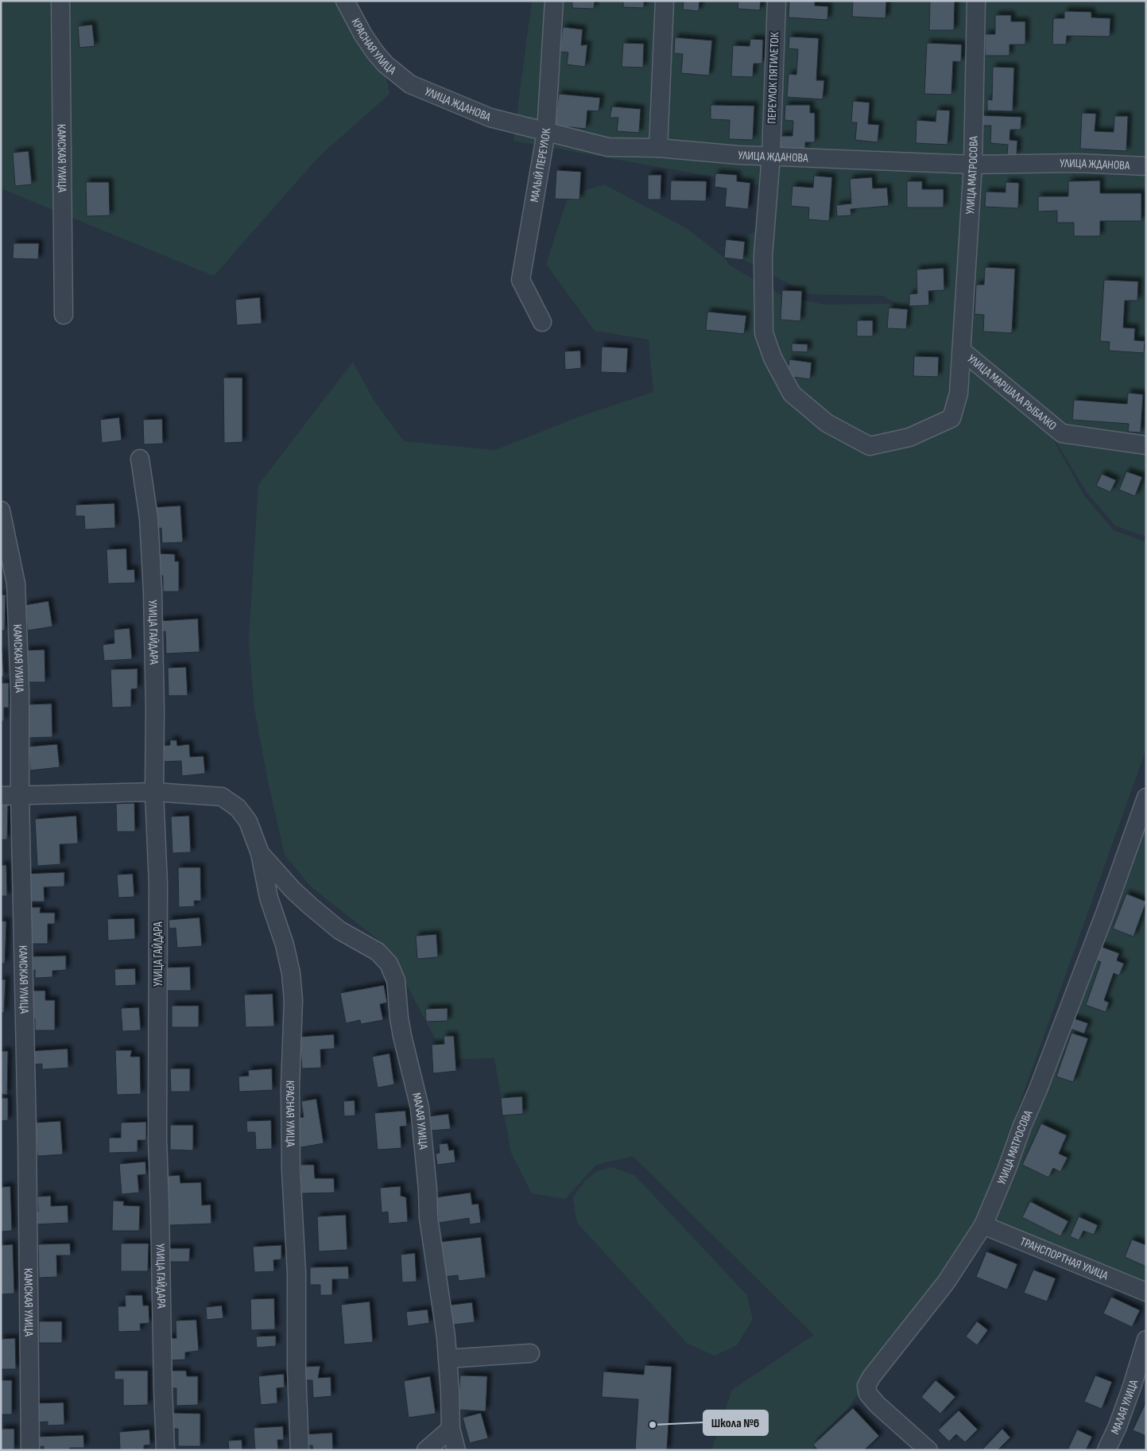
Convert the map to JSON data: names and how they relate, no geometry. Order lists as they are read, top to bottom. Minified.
{"streets":{"street":["КРАСНАЯ УЛИЦА","ПЕРЕУЛОК ПЯТИЛЕТОК","УЛИЦА ЖДАНОВА","КАМСКАЯ УЛИЦА","МАЛЫЙ ПЕРЕУЛОК","УЛИЦА МАТРОСОВА","УЛИЦА МАРШАЛА РЫБАЛКО","УЛИЦА ГАЙДАРА","МАЛАЯ УЛИЦА","ТРАНСПОРТНАЯ УЛИЦА"]},"crossings":[["КРАСНАЯ УЛИЦА","УЛИЦА ЖДАНОВА"],["КРАСНАЯ УЛИЦА","УЛИЦА ГАЙДАРА"],["КРАСНАЯ УЛИЦА","МАЛАЯ УЛИЦА"],["ПЕРЕУЛОК ПЯТИЛЕТОК","УЛИЦА ЖДАНОВА"],["ПЕРЕУЛОК ПЯТИЛЕТОК","УЛИЦА МАРШАЛА РЫБАЛКО"],["УЛИЦА ЖДАНОВА","МАЛЫЙ ПЕРЕУЛОК"],["УЛИЦА ЖДАНОВА","УЛИЦА МАТРОСОВА"],["УЛИЦА МАТРОСОВА","УЛИЦА МАРШАЛА РЫБАЛКО"],["УЛИЦА МАТРОСОВА","ТРАНСПОРТНАЯ УЛИЦА"]],"places":["Школа №6"]}
